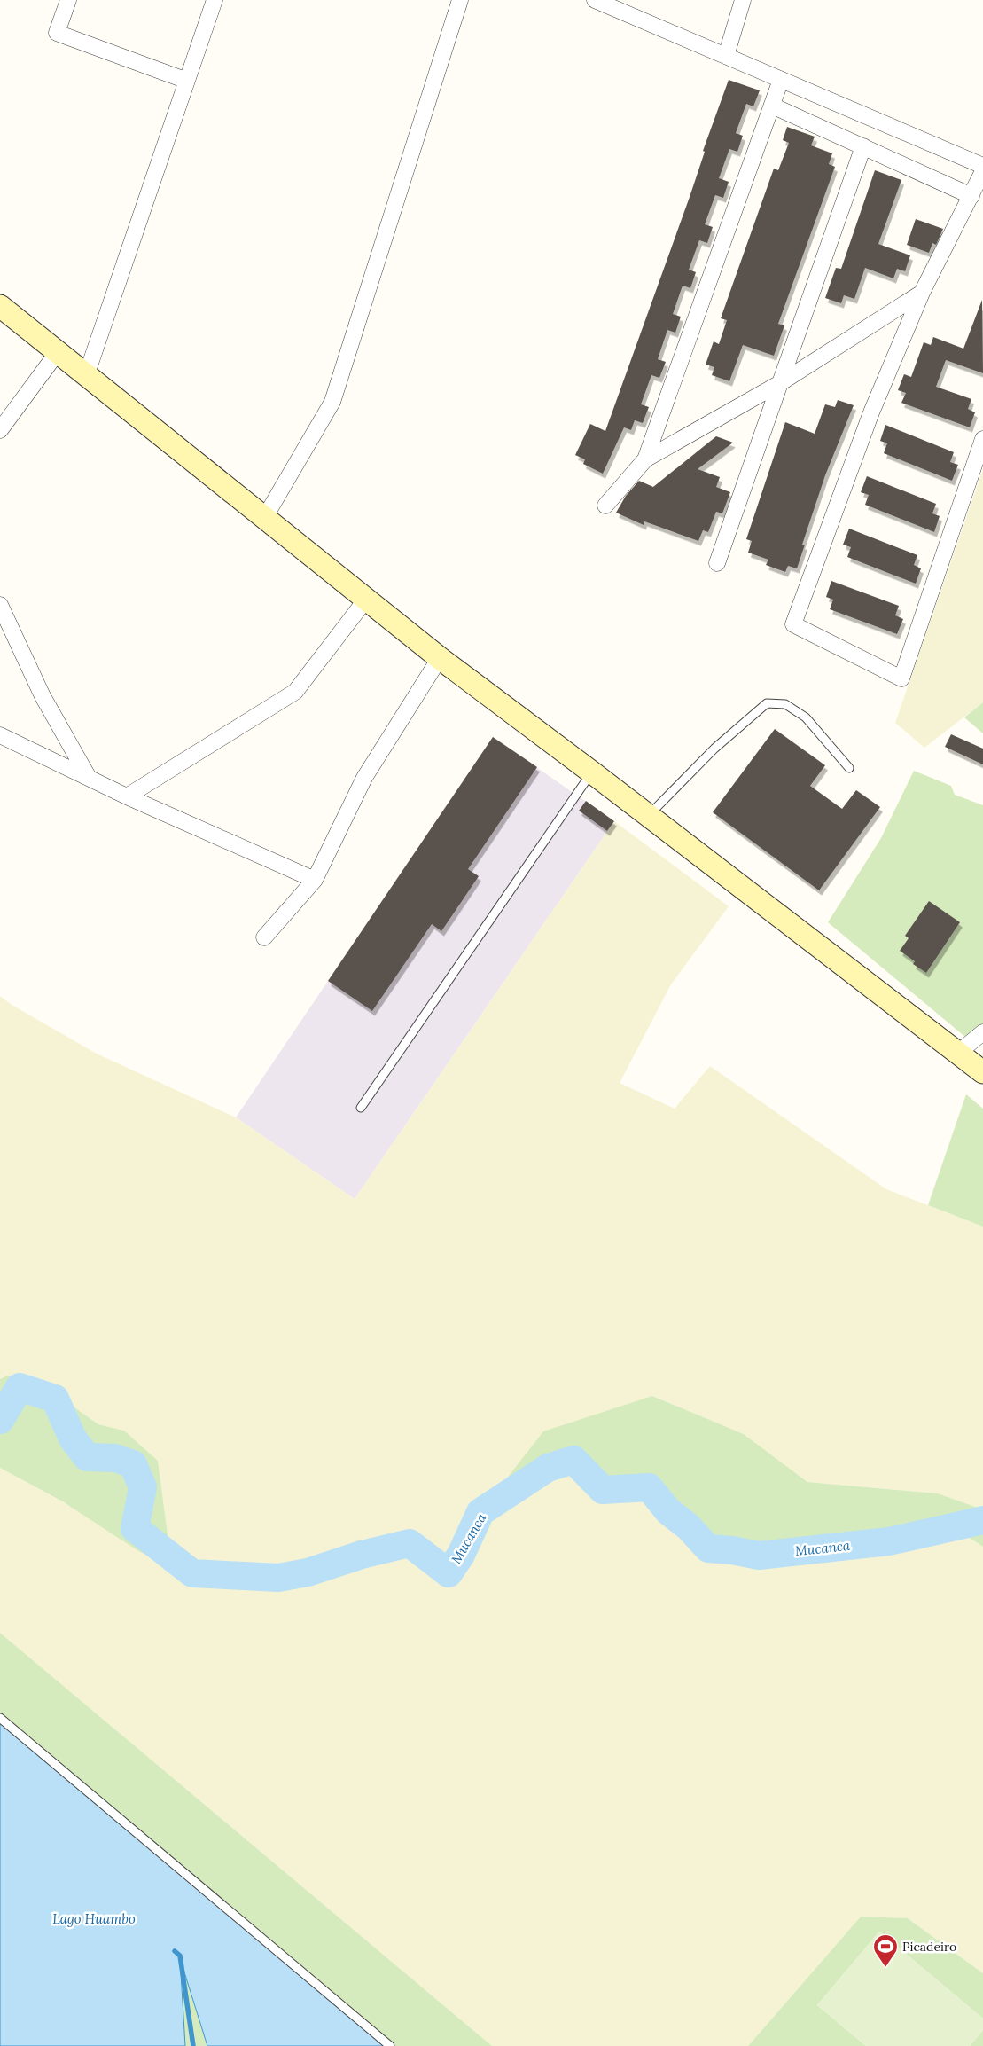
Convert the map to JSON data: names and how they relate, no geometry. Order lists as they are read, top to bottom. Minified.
{"water":["Mucanca","Lago Huambo"],"places":{"sports":["Picadeiro"]}}
